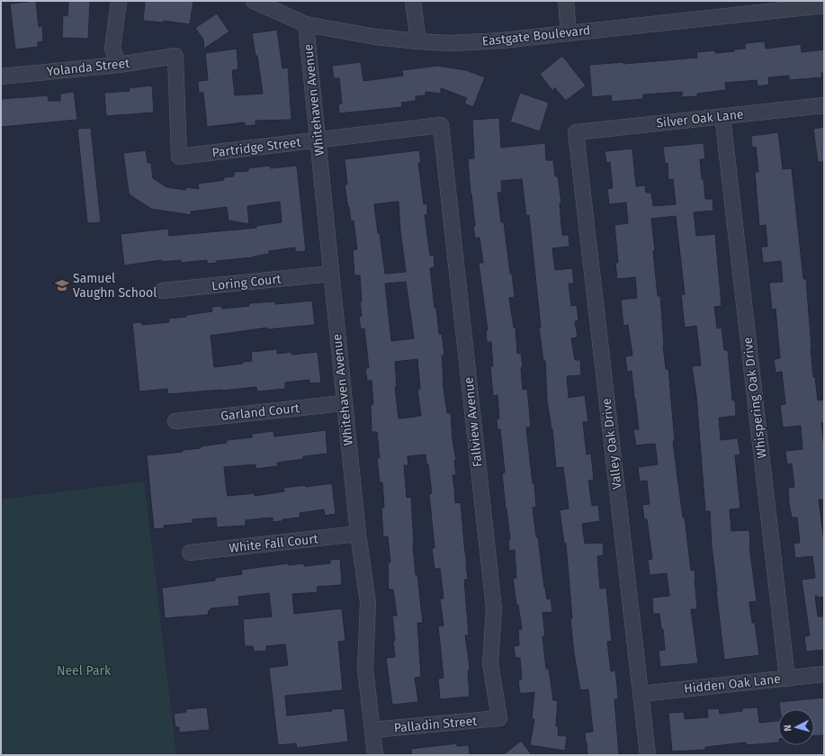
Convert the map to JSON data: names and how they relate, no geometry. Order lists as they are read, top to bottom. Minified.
{"streets":{"street":["Eastgate Boulevard","Yolanda Street","Whitehaven Avenue","Silver Oak Lane","Partridge Street","Loring Court","Whispering Oak Drive","Garland Court","Fallview Avenue","Valley Oak Drive","White Fall Court","Hidden Oak Lane","Palladin Street"]},"crossings":[["Eastgate Boulevard","Whitehaven Avenue"],["Yolanda Street","Partridge Street"],["Whitehaven Avenue","Partridge Street"],["Whitehaven Avenue","Loring Court"],["Whitehaven Avenue","Garland Court"],["Whitehaven Avenue","White Fall Court"],["Whitehaven Avenue","Palladin Street"],["Silver Oak Lane","Whispering Oak Drive"],["Silver Oak Lane","Valley Oak Drive"],["Partridge Street","Fallview Avenue"],["Whispering Oak Drive","Hidden Oak Lane"],["Fallview Avenue","Palladin Street"],["Valley Oak Drive","Hidden Oak Lane"]],"parks":["Neel Park"],"places":{"school or university":["Samuel Vaughn School"]},"north":"left"}
